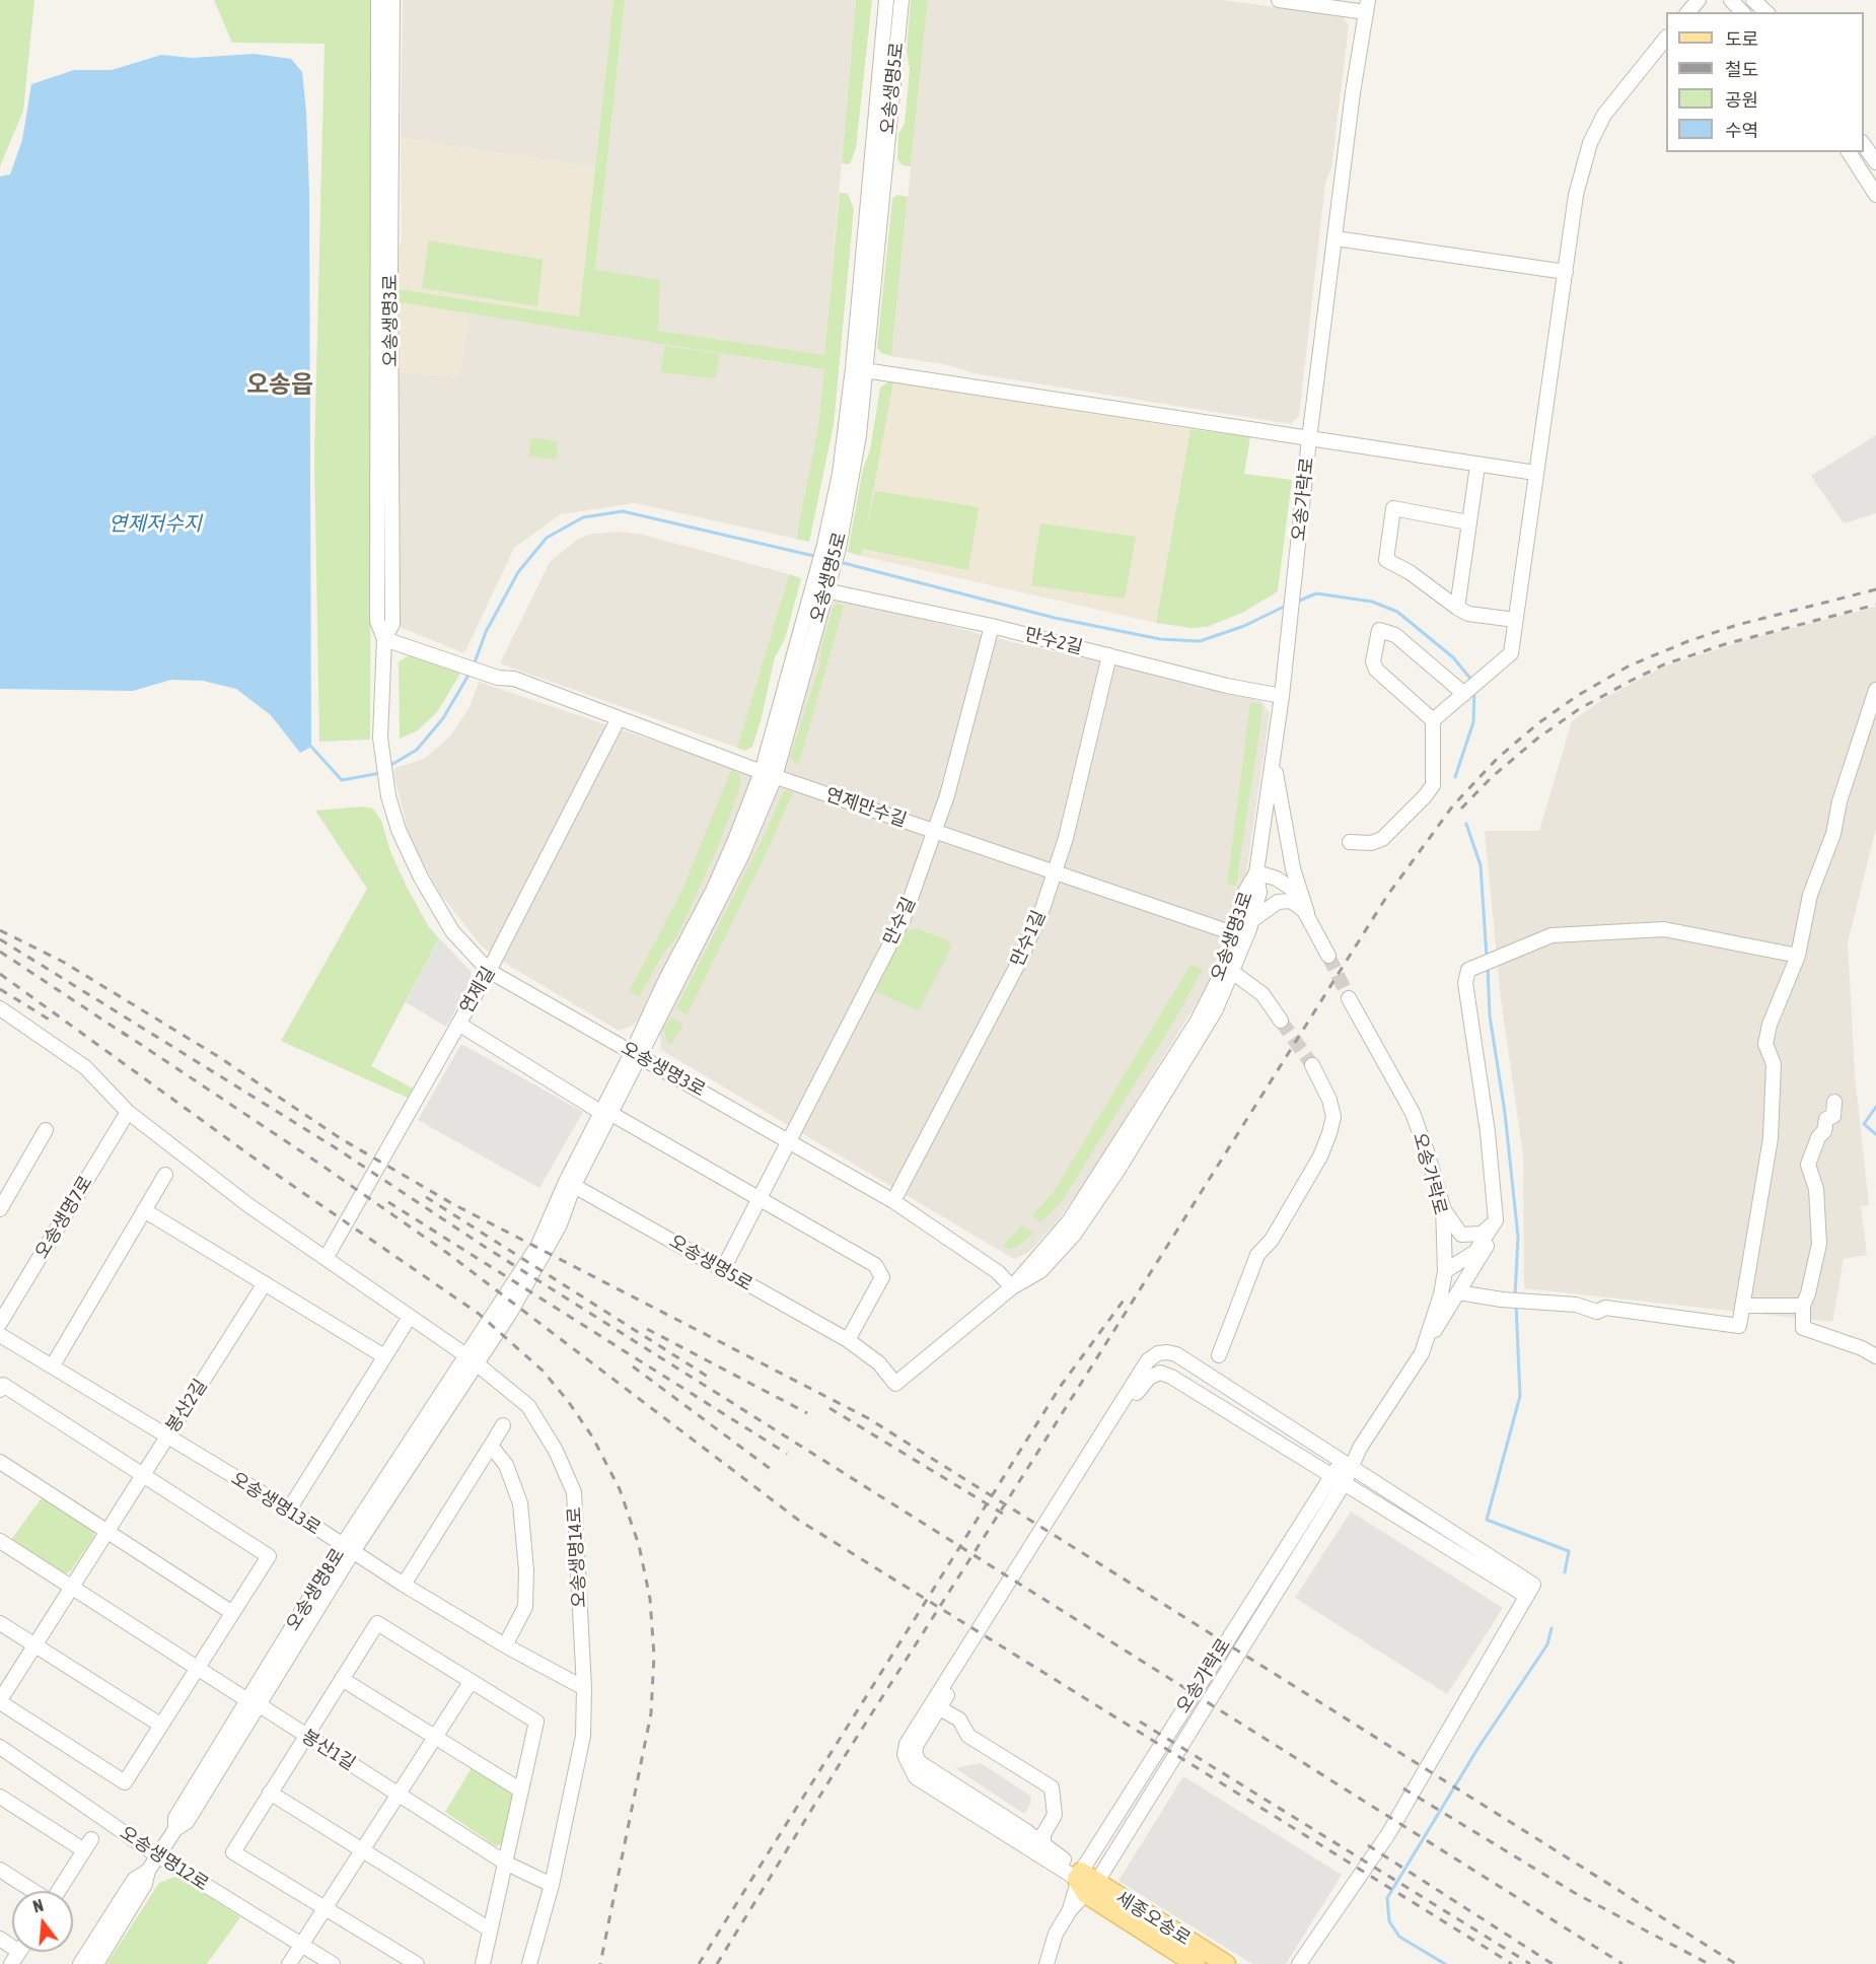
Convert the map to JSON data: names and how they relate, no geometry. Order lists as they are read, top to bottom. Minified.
{"streets":{"main road":["세종오송로"],"street":["오송생명5로","오송생명3로","오송가락로","만수2길","연제만수길","만수길","만수1길","연제길","오송생명7로","봉산2길","오송생명13로","오송생명14로","오송생명8로","봉산1길","오송생명12로"]},"crossings":[["오송생명5로","오송생명3로"],["오송생명5로","만수2길"],["오송생명5로","연제만수길"],["오송생명5로","만수길"],["오송생명5로","오송생명8로"],["오송생명3로","오송가락로"],["오송생명3로","연제만수길"],["오송생명3로","만수길"],["오송생명3로","만수1길"],["오송생명3로","연제길"],["오송가락로","만수2길"],["오송가락로","세종오송로"],["만수2길","만수길"],["만수2길","만수1길"],["연제만수길","만수길"],["연제만수길","만수1길"],["연제만수길","연제길"],["연제길","오송생명14로"],["오송생명7로","오송생명14로"],["봉산2길","오송생명13로"],["오송생명13로","오송생명14로"],["오송생명13로","오송생명8로"],["오송생명14로","오송생명8로"],["오송생명14로","봉산1길"],["오송생명8로","봉산1길"],["오송생명8로","오송생명12로"]],"districts":["오송읍"],"water":["연제저수지"],"legend":["도로","철도","공원","수역"],"north":"top"}
